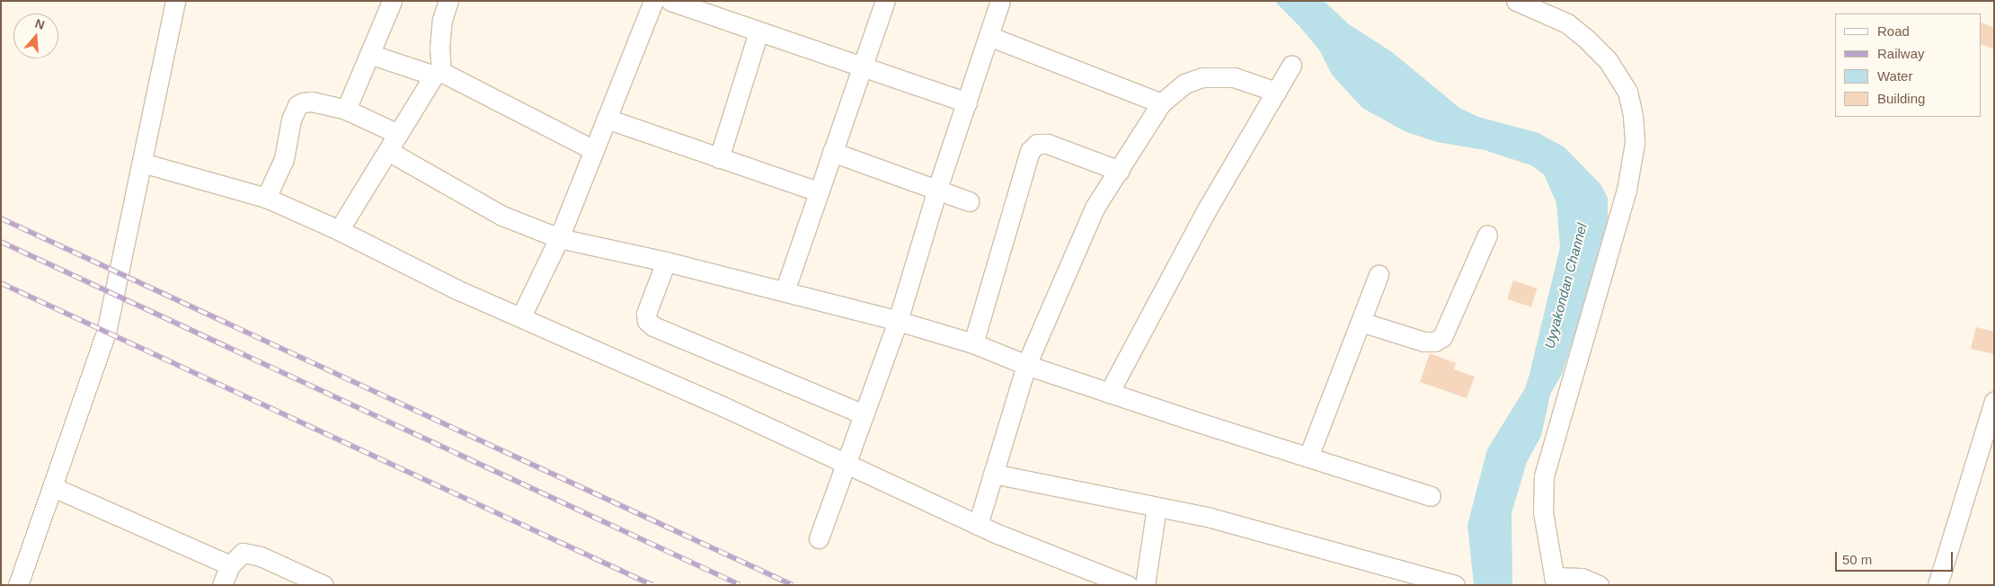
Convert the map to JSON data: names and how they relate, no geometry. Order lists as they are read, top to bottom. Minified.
{"water":["Uyyakondan Channel"],"legend":["Road","Railway","Water","Building"],"scale_bar":"50 m","north":"top"}
